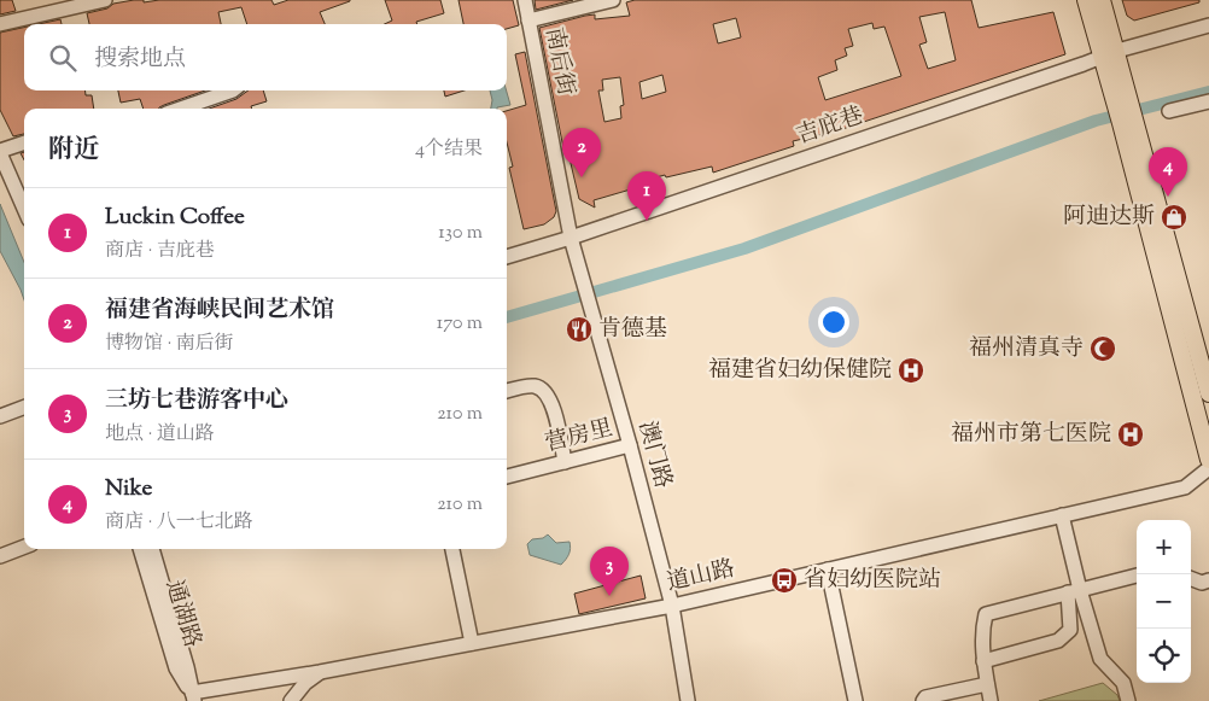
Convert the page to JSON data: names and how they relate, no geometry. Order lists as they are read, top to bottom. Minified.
{"streets":{"street":["南后街","吉庇巷","营房里","澳门路","道山路","通湖路"]},"crossings":[["南后街","吉庇巷"],["南后街","澳门路"],["吉庇巷","澳门路"],["营房里","澳门路"],["澳门路","道山路"],["道山路","通湖路"]],"places":{"shop":["阿迪达斯"],"restaurant":["肯德基"],"mosque":["福州清真寺"],"hospital":["福建省妇幼保健院","福州市第七医院"],"bus stop":["省妇幼医院站"]},"page":{"search":"搜索地点","heading":["附近","4个结果"],"pins":["2","4","1","3"],"list":[{"mark":"1","name":"Luckin Coffee","note":"商店 · 吉庇巷","value":"130 m"},{"mark":"2","name":"福建省海峡民间艺术馆","note":"博物馆 · 南后街","value":"170 m"},{"mark":"3","name":"三坊七巷游客中心","note":"地点 · 道山路","value":"210 m"},{"mark":"4","name":"Nike","note":"商店 · 八一七北路","value":"210 m"}],"map_buttons":["+","−"]}}
